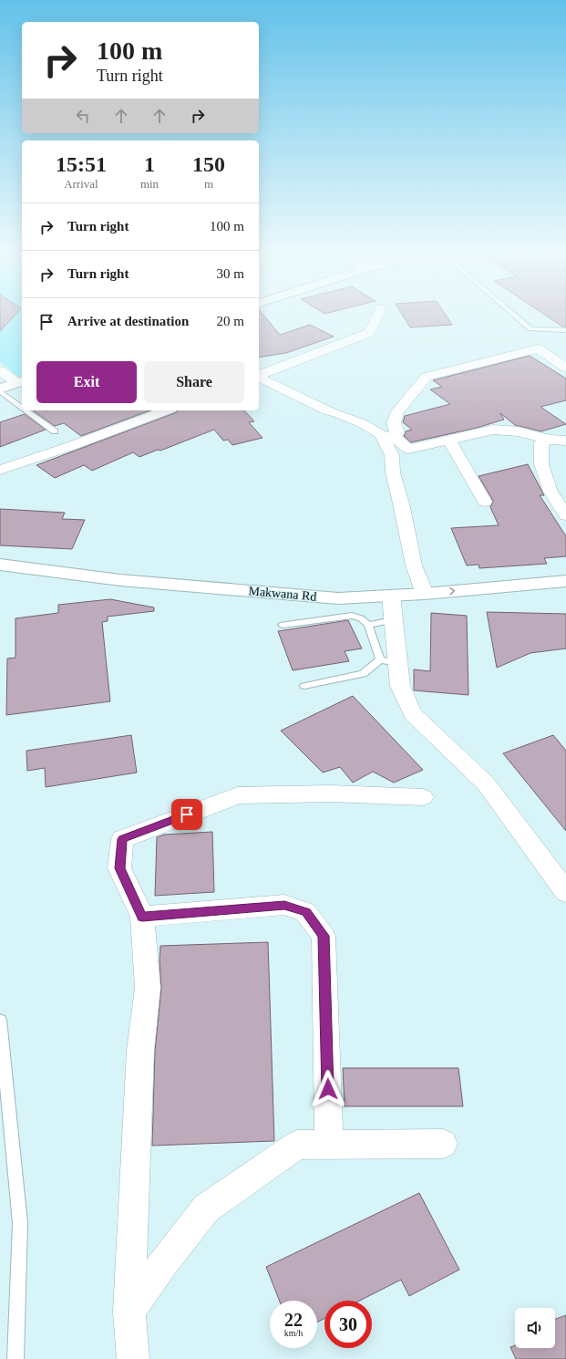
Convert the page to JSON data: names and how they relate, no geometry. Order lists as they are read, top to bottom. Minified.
{"streets":{"street":["Makwana Rd"]},"page":{"turn":["100 m","Turn right"],"eta":["15:51","Arrival","1","min","150","m"],"list":[{"name":"Turn right","value":"100 m"},{"name":"Turn right","value":"30 m"},{"name":"Arrive at destination","value":"20 m"}],"buttons":["Exit","Share"],"speed":"22 km/h","limit":"30"}}
